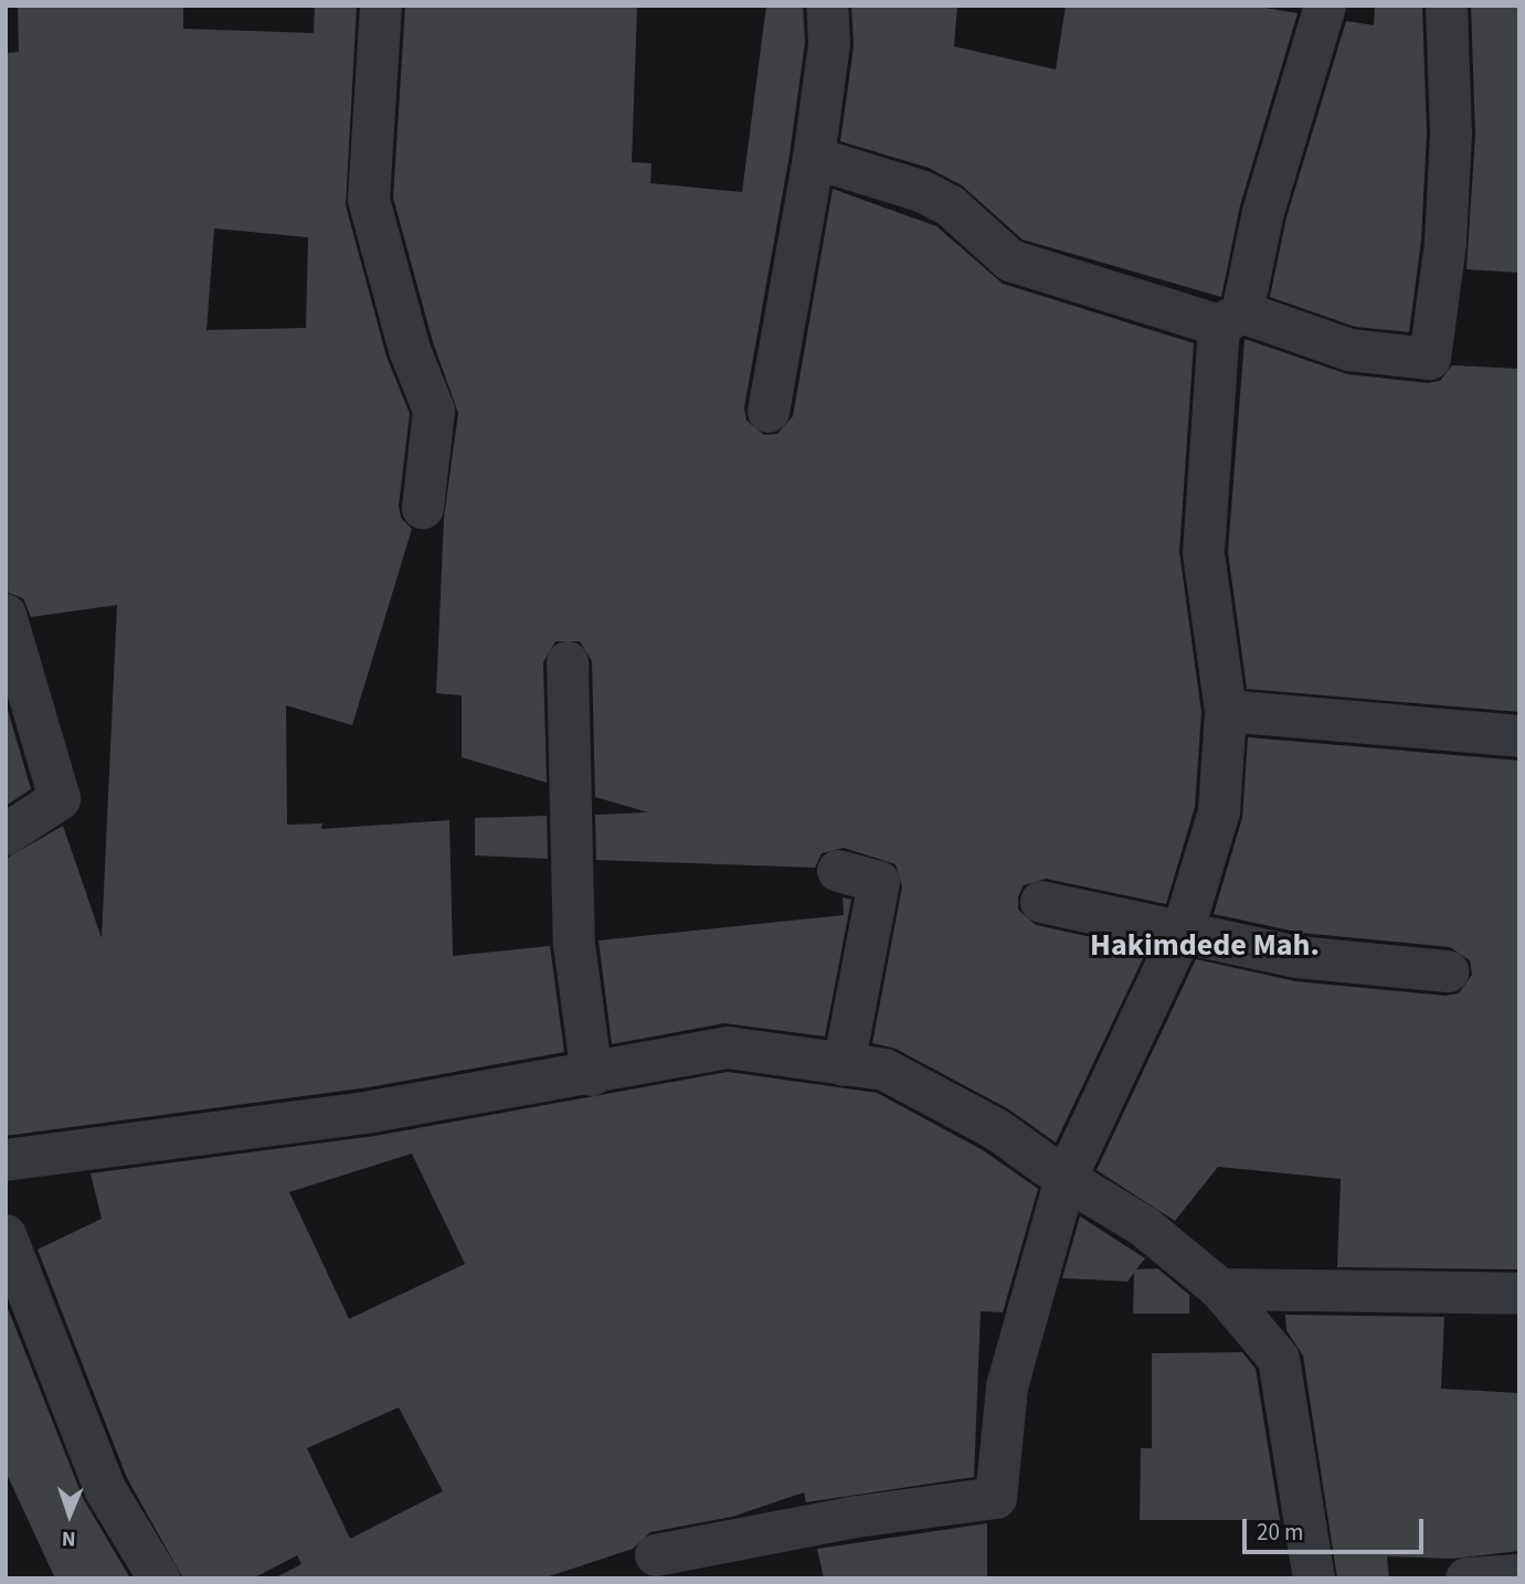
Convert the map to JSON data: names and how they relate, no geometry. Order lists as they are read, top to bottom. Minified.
{"districts":["Hakimdede Mah."],"scale_bar":"20 m","north":"bottom"}
